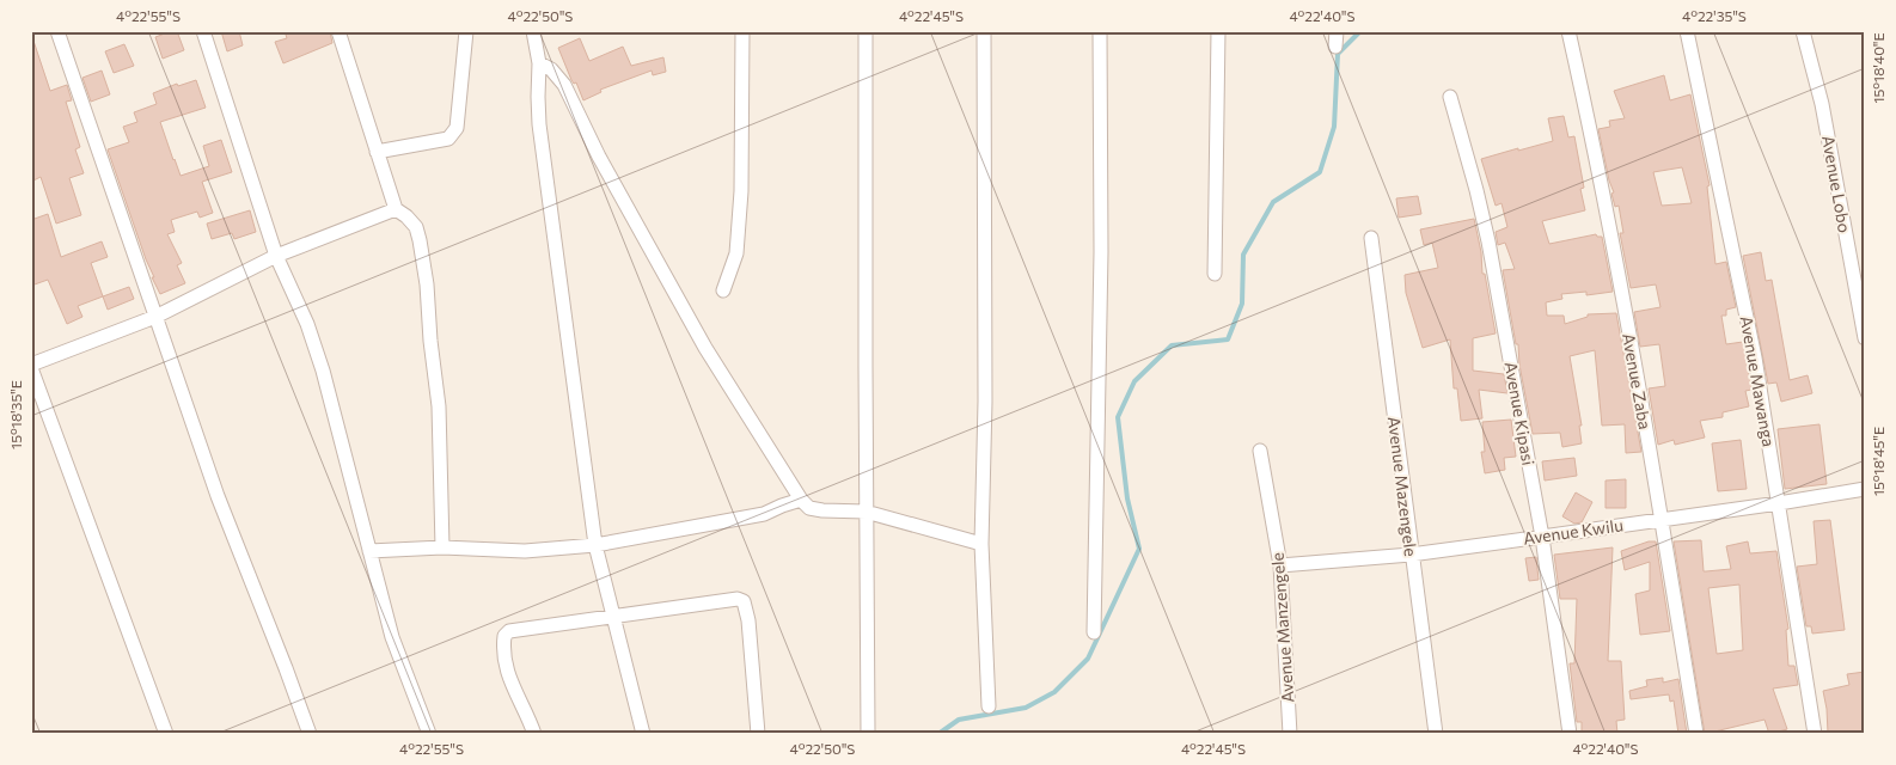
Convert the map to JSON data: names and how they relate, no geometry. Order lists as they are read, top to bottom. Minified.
{"streets":{"street":["Avenue Lobo","Avenue Zaba","Avenue Mawanga","Avenue Kipasi","Avenue Mazengele","Avenue Kwilu","Avenue Manzengele"]},"crossings":[["Avenue Zaba","Avenue Kwilu"],["Avenue Mawanga","Avenue Kwilu"],["Avenue Kipasi","Avenue Kwilu"],["Avenue Mazengele","Avenue Kwilu"],["Avenue Kwilu","Avenue Manzengele"]],"coordinates":["4°22'55\"S","4°22'50\"S","4°22'45\"S","4°22'40\"S","4°22'35\"S","15°18'40\"E","15°18'35\"E","15°18'45\"E"]}
